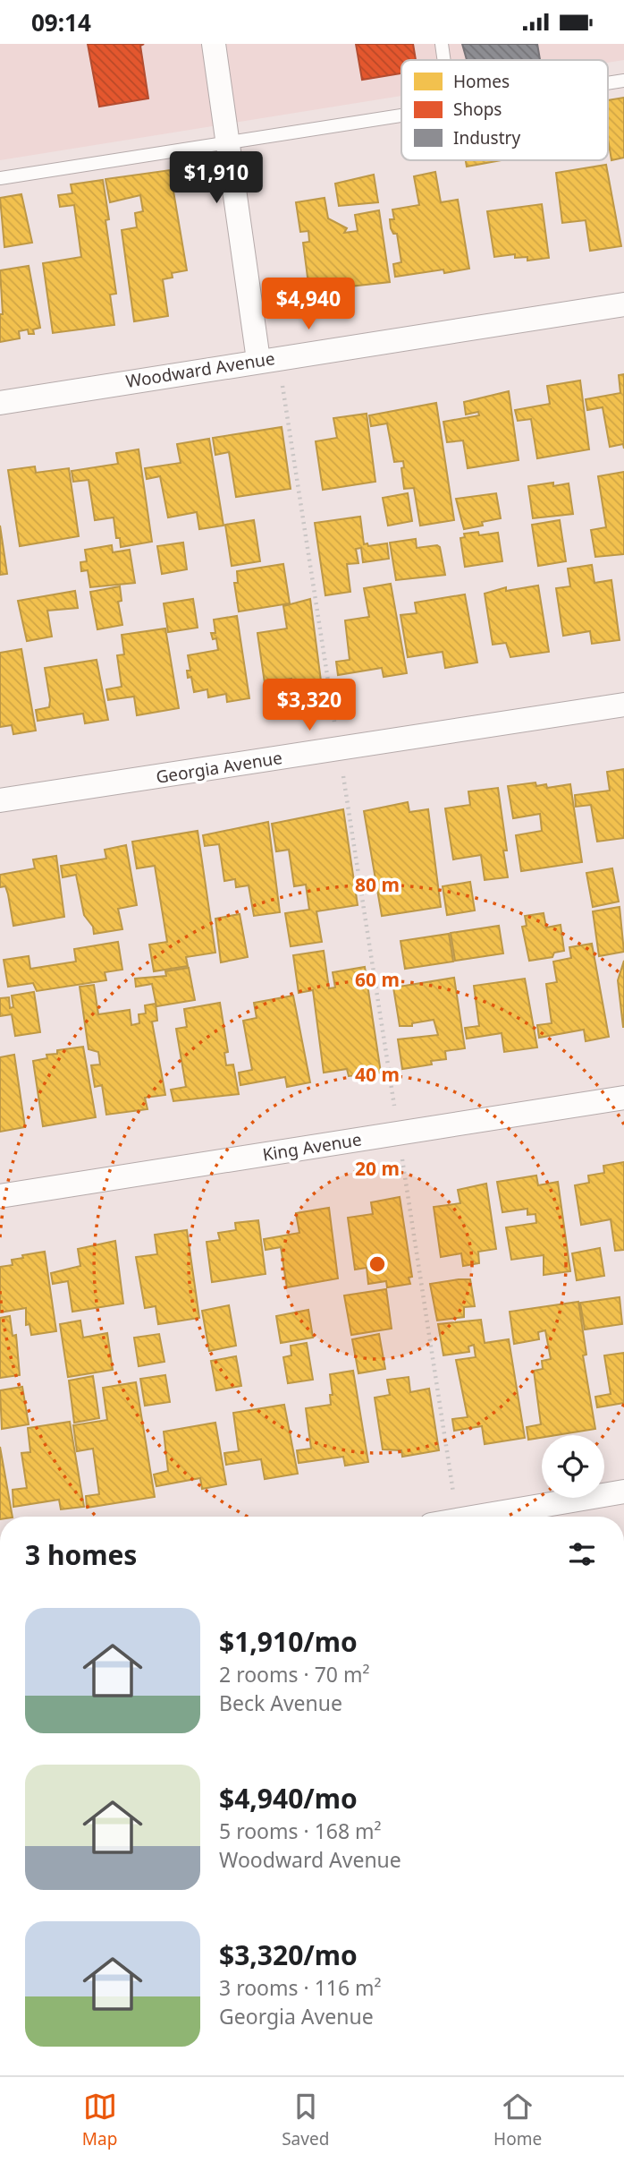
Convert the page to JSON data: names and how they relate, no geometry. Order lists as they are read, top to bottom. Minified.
{"streets":{"street":["Woodward Avenue","Georgia Avenue","King Avenue"]},"legend":["Homes","Shops","Industry"],"page":{"status":"09:14","price":["$1,910","$4,940","$3,320"],"heading":"3 homes","list":[{"name":"$1,910/mo","note":"2 rooms · 70 m² · Beck Avenue"},{"name":"$4,940/mo","note":"5 rooms · 168 m² · Woodward Avenue"},{"name":"$3,320/mo","note":"3 rooms · 116 m² · Georgia Avenue"}],"tabs":["Map","Saved","Home"]},"rings":["80 m","60 m","40 m","20 m"]}
